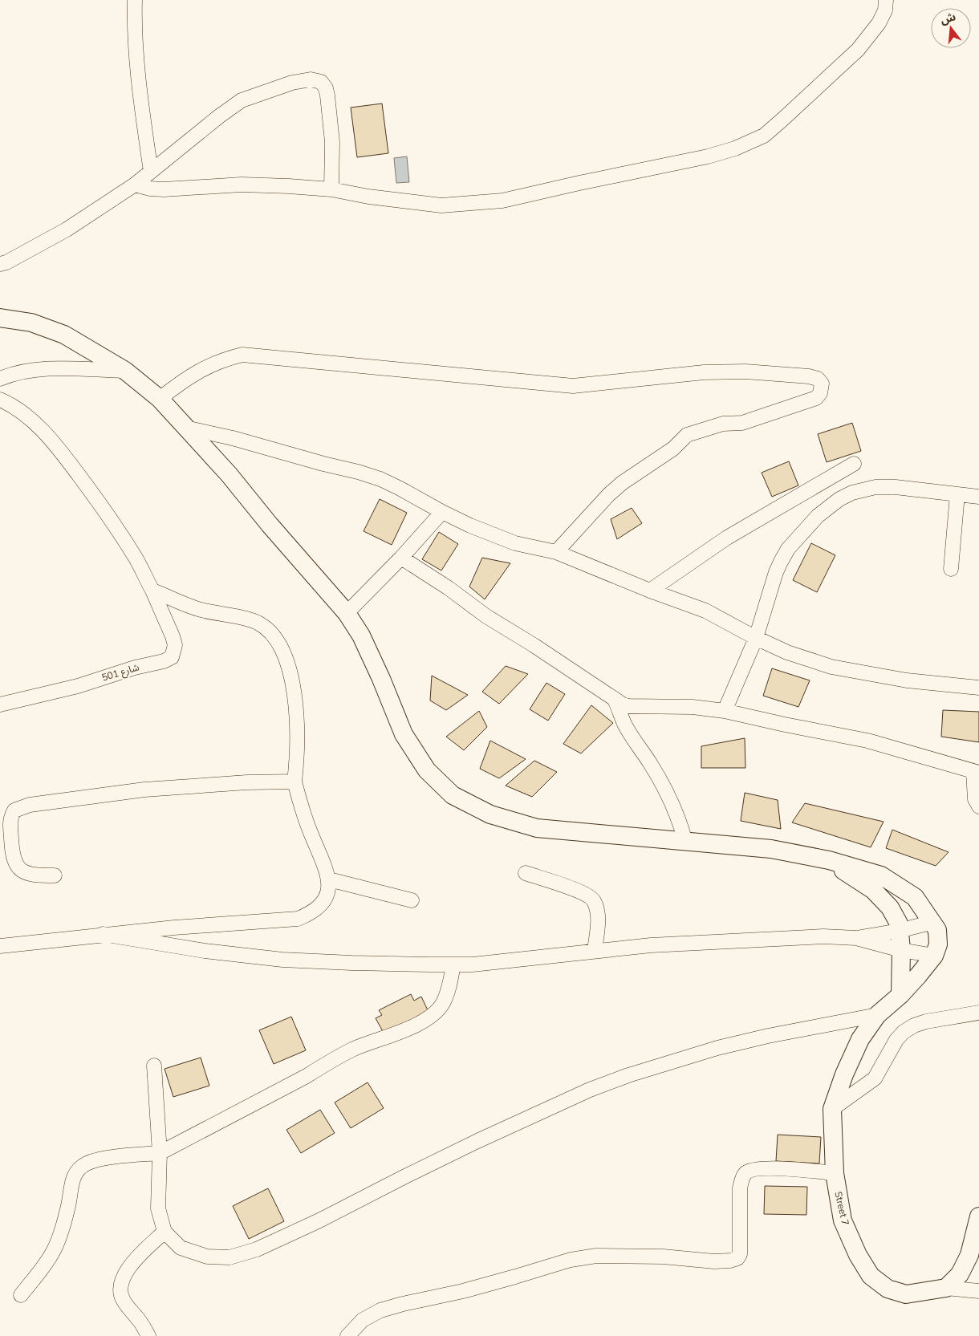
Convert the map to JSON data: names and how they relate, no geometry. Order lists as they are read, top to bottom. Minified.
{"streets":{"main road":["Street 7"],"street":["شارع 501"]},"north":"top"}
